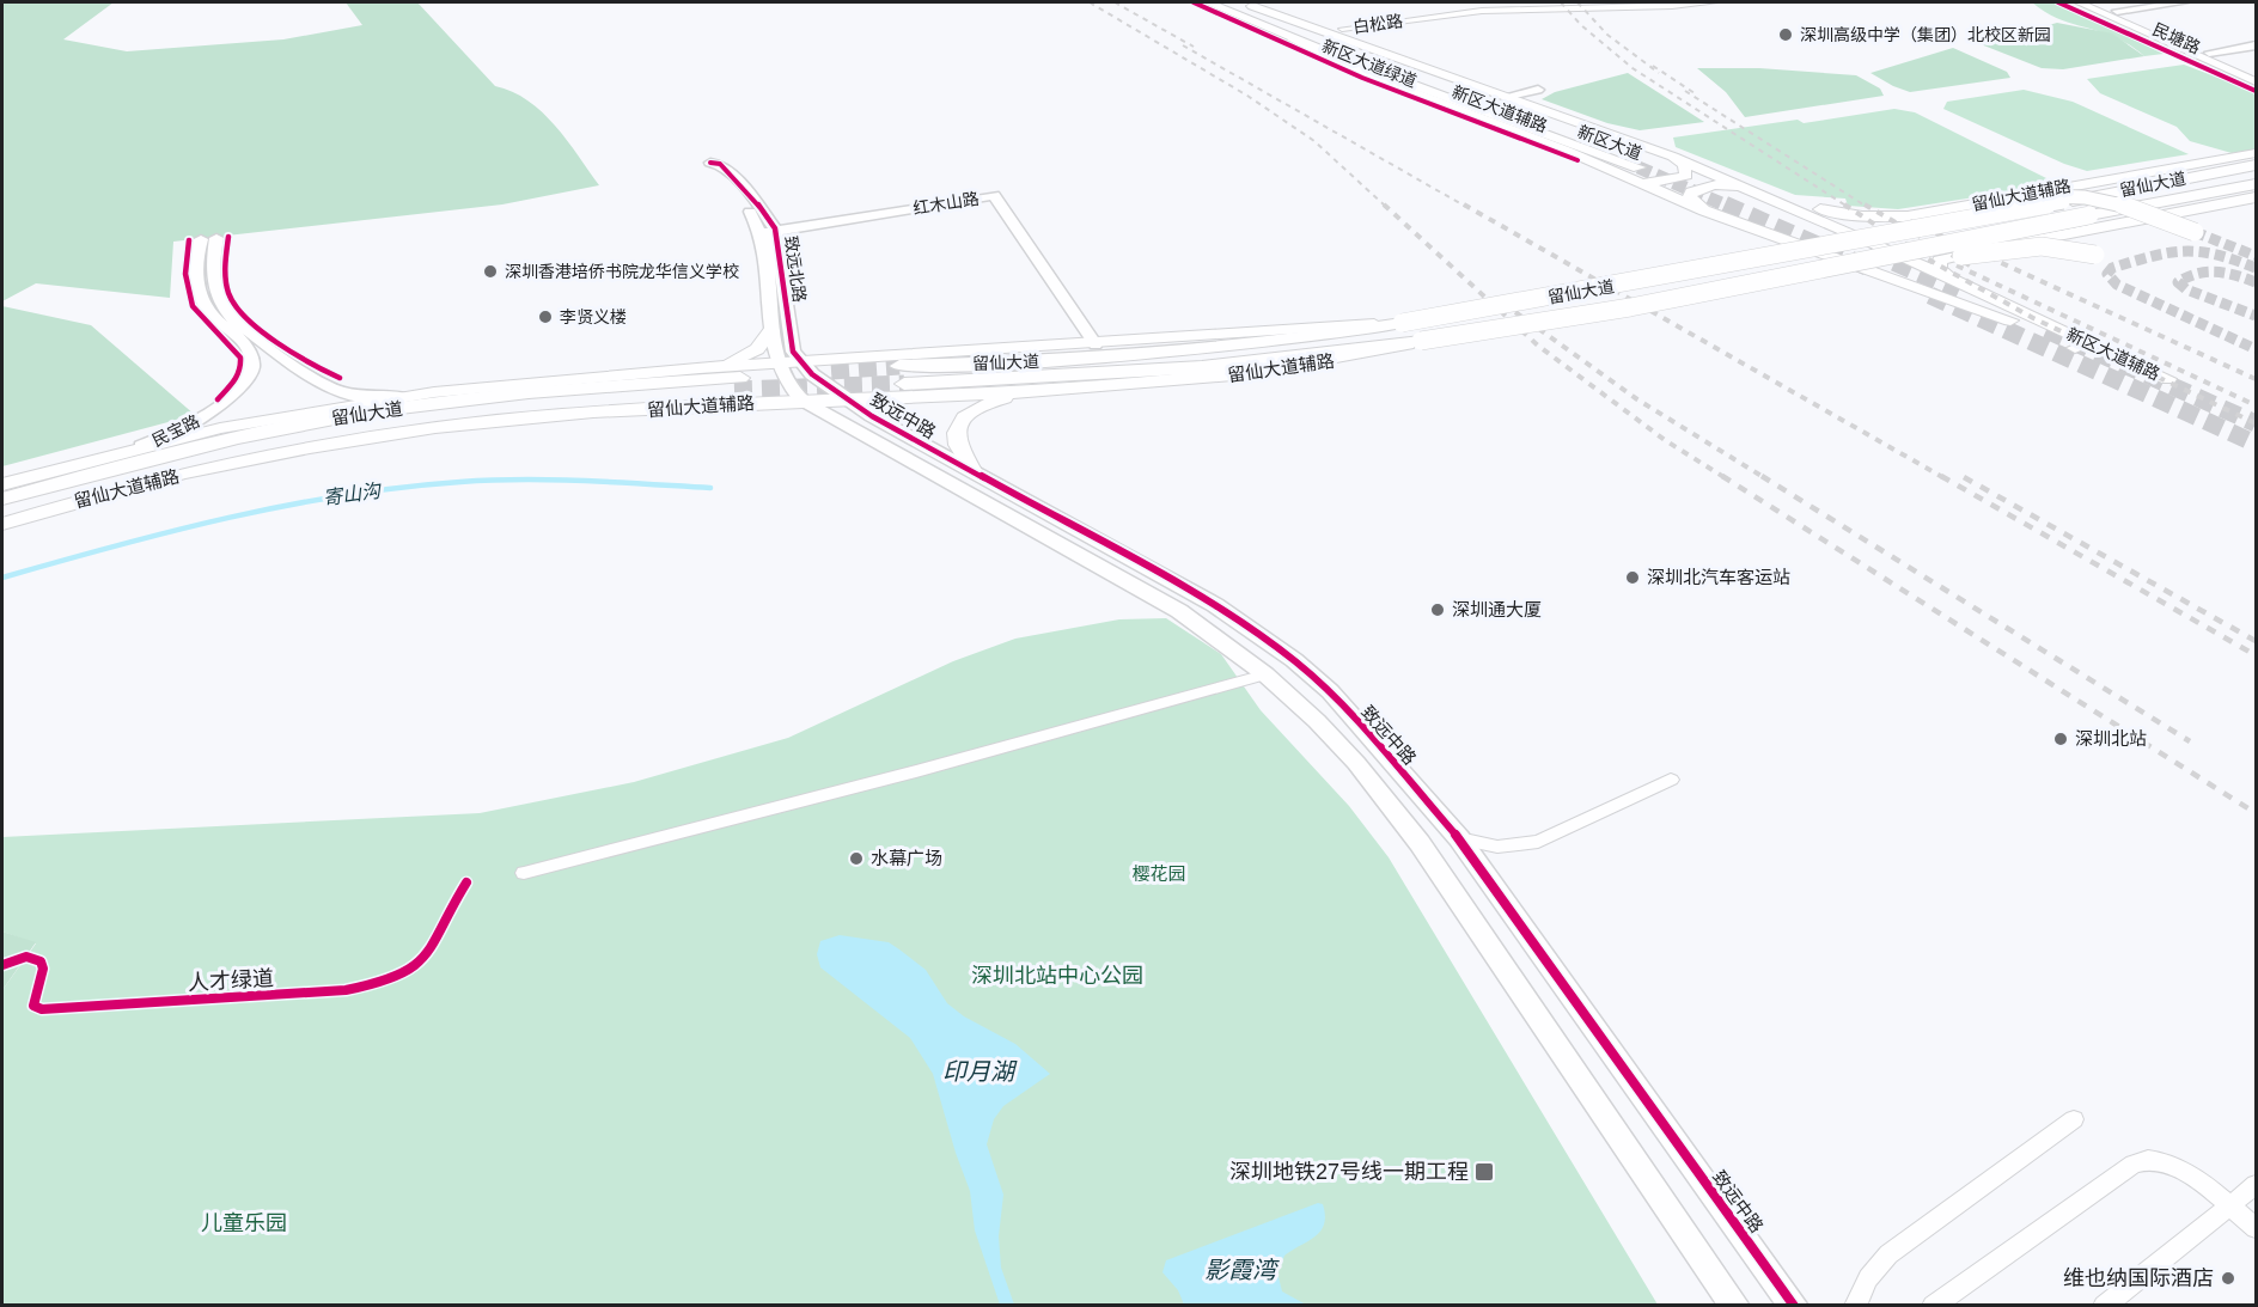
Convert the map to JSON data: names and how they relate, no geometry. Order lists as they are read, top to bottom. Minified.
{"streets":{"main road":["民塘路","新区大道辅路","新区大道","留仙大道","留仙大道辅路"],"street":["白松路","红木山路","致远北路","致远中路","民宝路"],"cycle path":["新区大道绿道","人才绿道"]},"crossings":[["白松路","新区大道辅路"],["新区大道辅路","新区大道"],["新区大道辅路","留仙大道辅路"],["留仙大道","留仙大道辅路"],["留仙大道辅路","红木山路"],["留仙大道辅路","致远北路"],["留仙大道辅路","致远中路"],["留仙大道辅路","民宝路"],["红木山路","致远北路"],["致远北路","致远中路"]],"water":["寄山沟","印月湖","影霞湾"],"parks":["樱花园","深圳北站中心公园","儿童乐园"],"places":{"other":["深圳高级中学（集团）北校区新园","深圳香港培侨书院龙华信义学校","李贤义楼","深圳北汽车客运站","深圳通大厦","深圳北站","水幕广场","维也纳国际酒店"],"transit":["深圳地铁27号线一期工程"]}}
